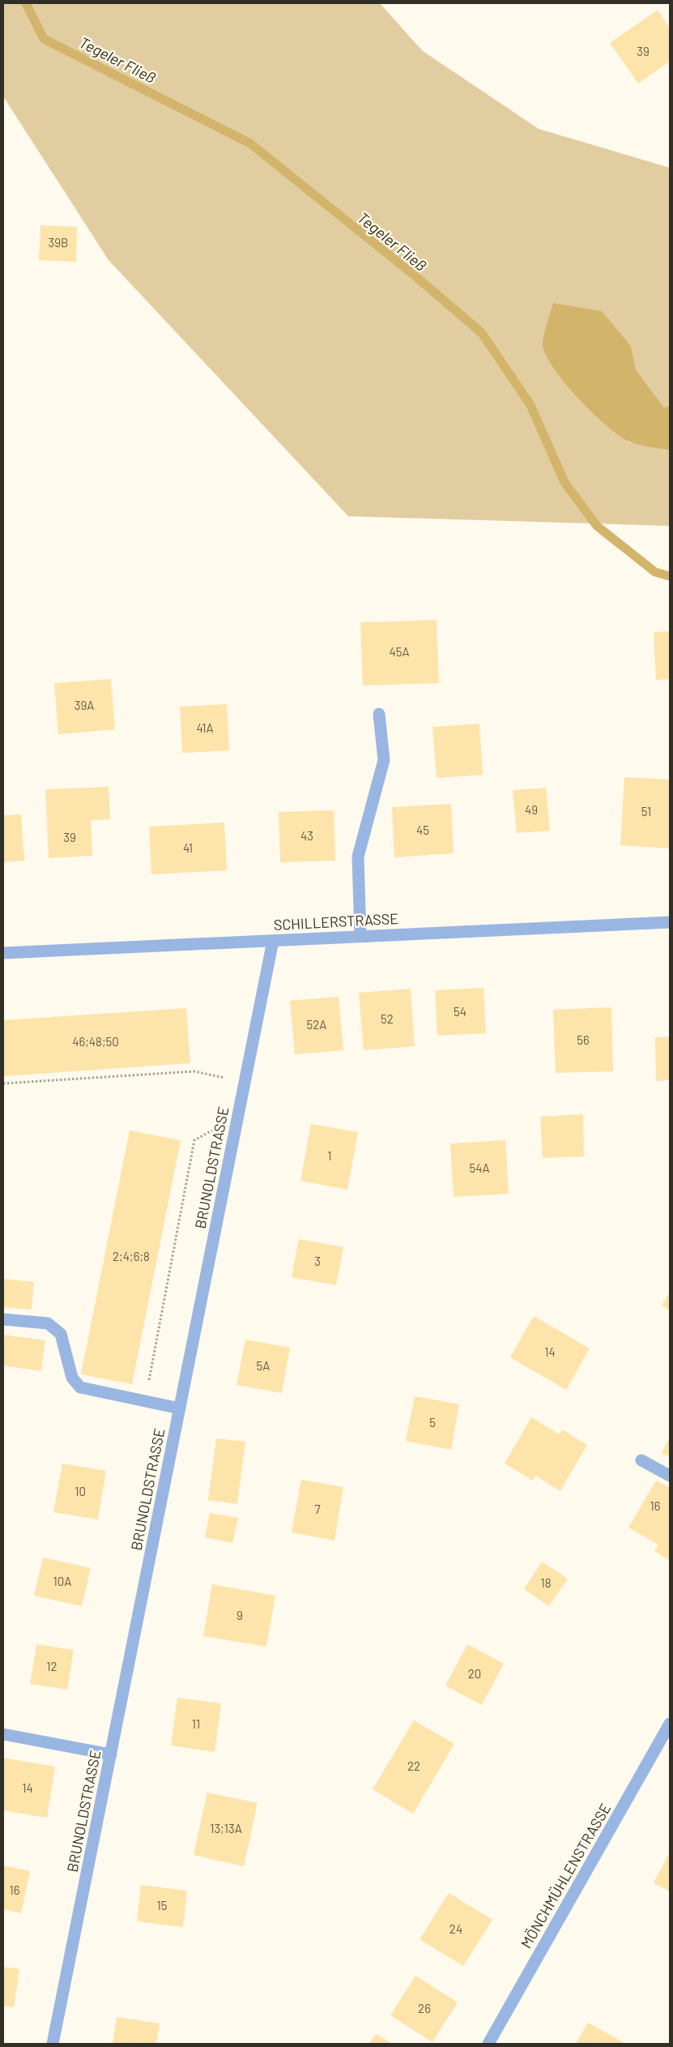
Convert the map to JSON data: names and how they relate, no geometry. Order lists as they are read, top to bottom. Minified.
{"streets":{"street":["SCHILLERSTRASSE","BRUNOLDSTRASSE","MÖNCHMÜHLENSTRASSE"]},"crossings":[["SCHILLERSTRASSE","BRUNOLDSTRASSE"]],"water":["Tegeler Fließ"],"house_numbers":["39","39B","45A","39A","41A","49","51","45","43","39","41","54","52","52A","56","46;48;50","1","54A","2;4;6;8","3","14","5A","5","10","16","7","10A","18","9","12","20","11","22","14","13;13A","16","15","24","26"]}
